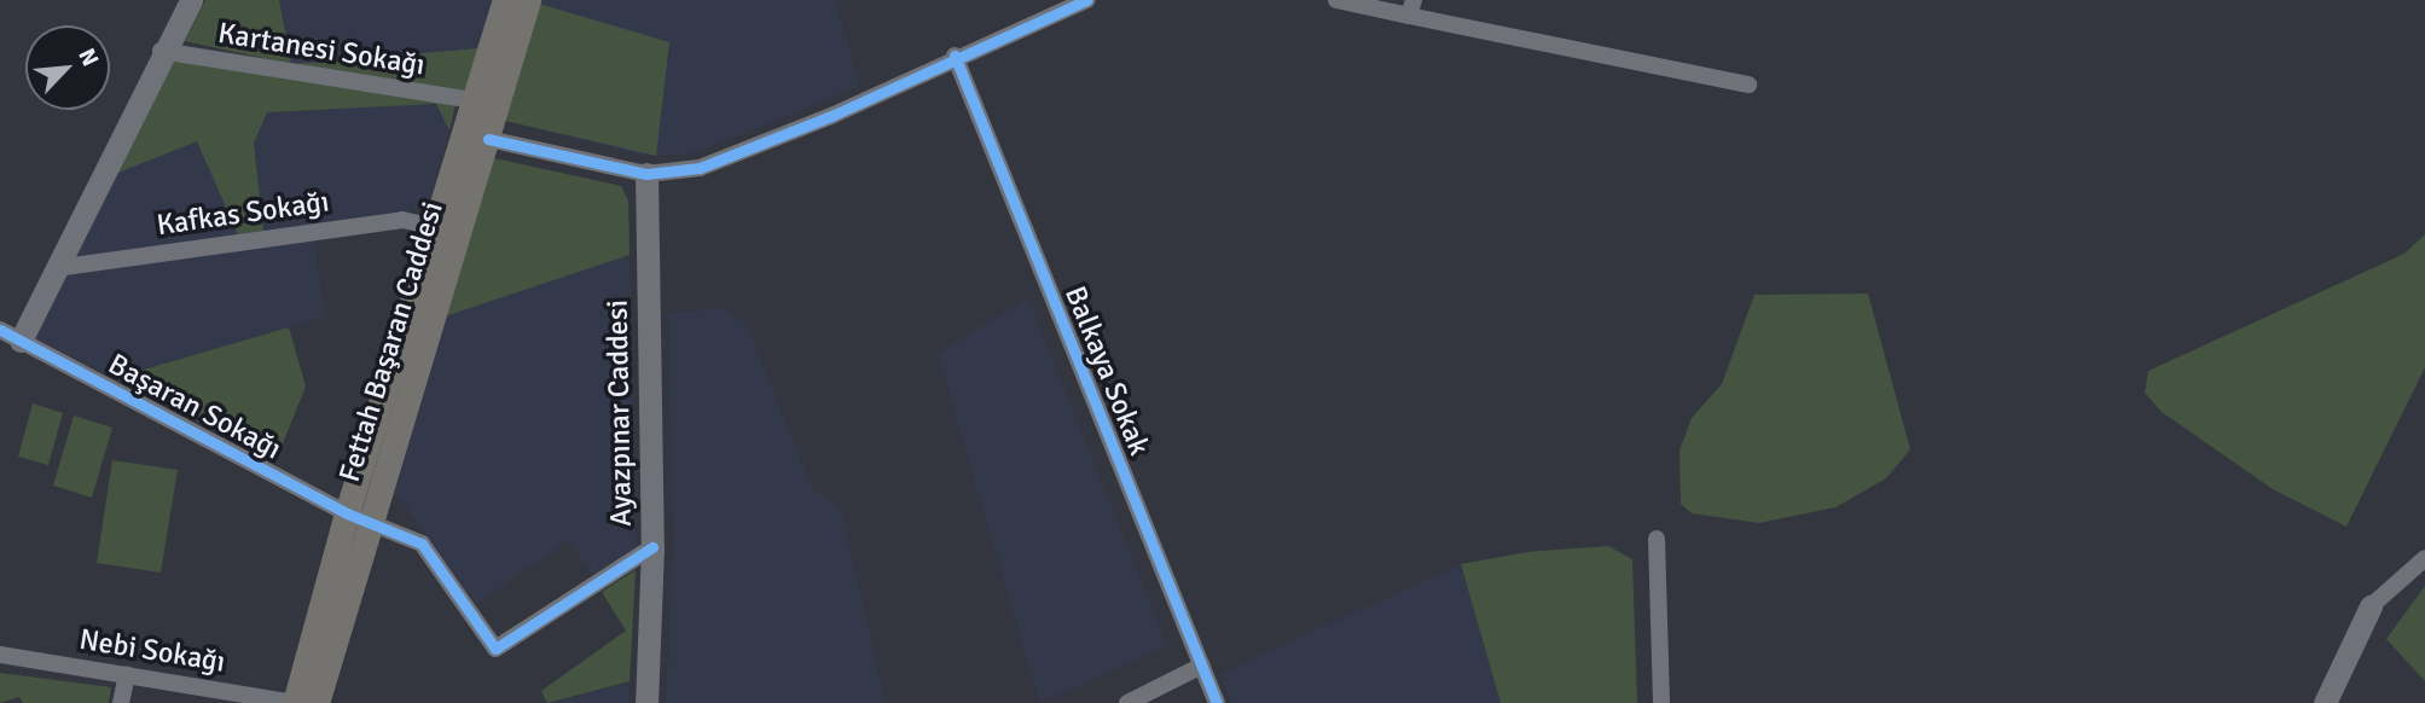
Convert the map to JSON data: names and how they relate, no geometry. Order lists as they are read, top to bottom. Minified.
{"streets":{"main road":["Fettah Başaran Caddesi"],"street":["Kartanesi Sokağı","Kafkas Sokağı","Balkaya Sokak","Başaran Sokağı","Ayazpınar Caddesi","Nebi Sokağı"]},"crossings":[["Kartanesi Sokağı","Fettah Başaran Caddesi"],["Kafkas Sokağı","Fettah Başaran Caddesi"],["Fettah Başaran Caddesi","Başaran Sokağı"],["Fettah Başaran Caddesi","Nebi Sokağı"],["Başaran Sokağı","Ayazpınar Caddesi"]],"north":"top right"}
